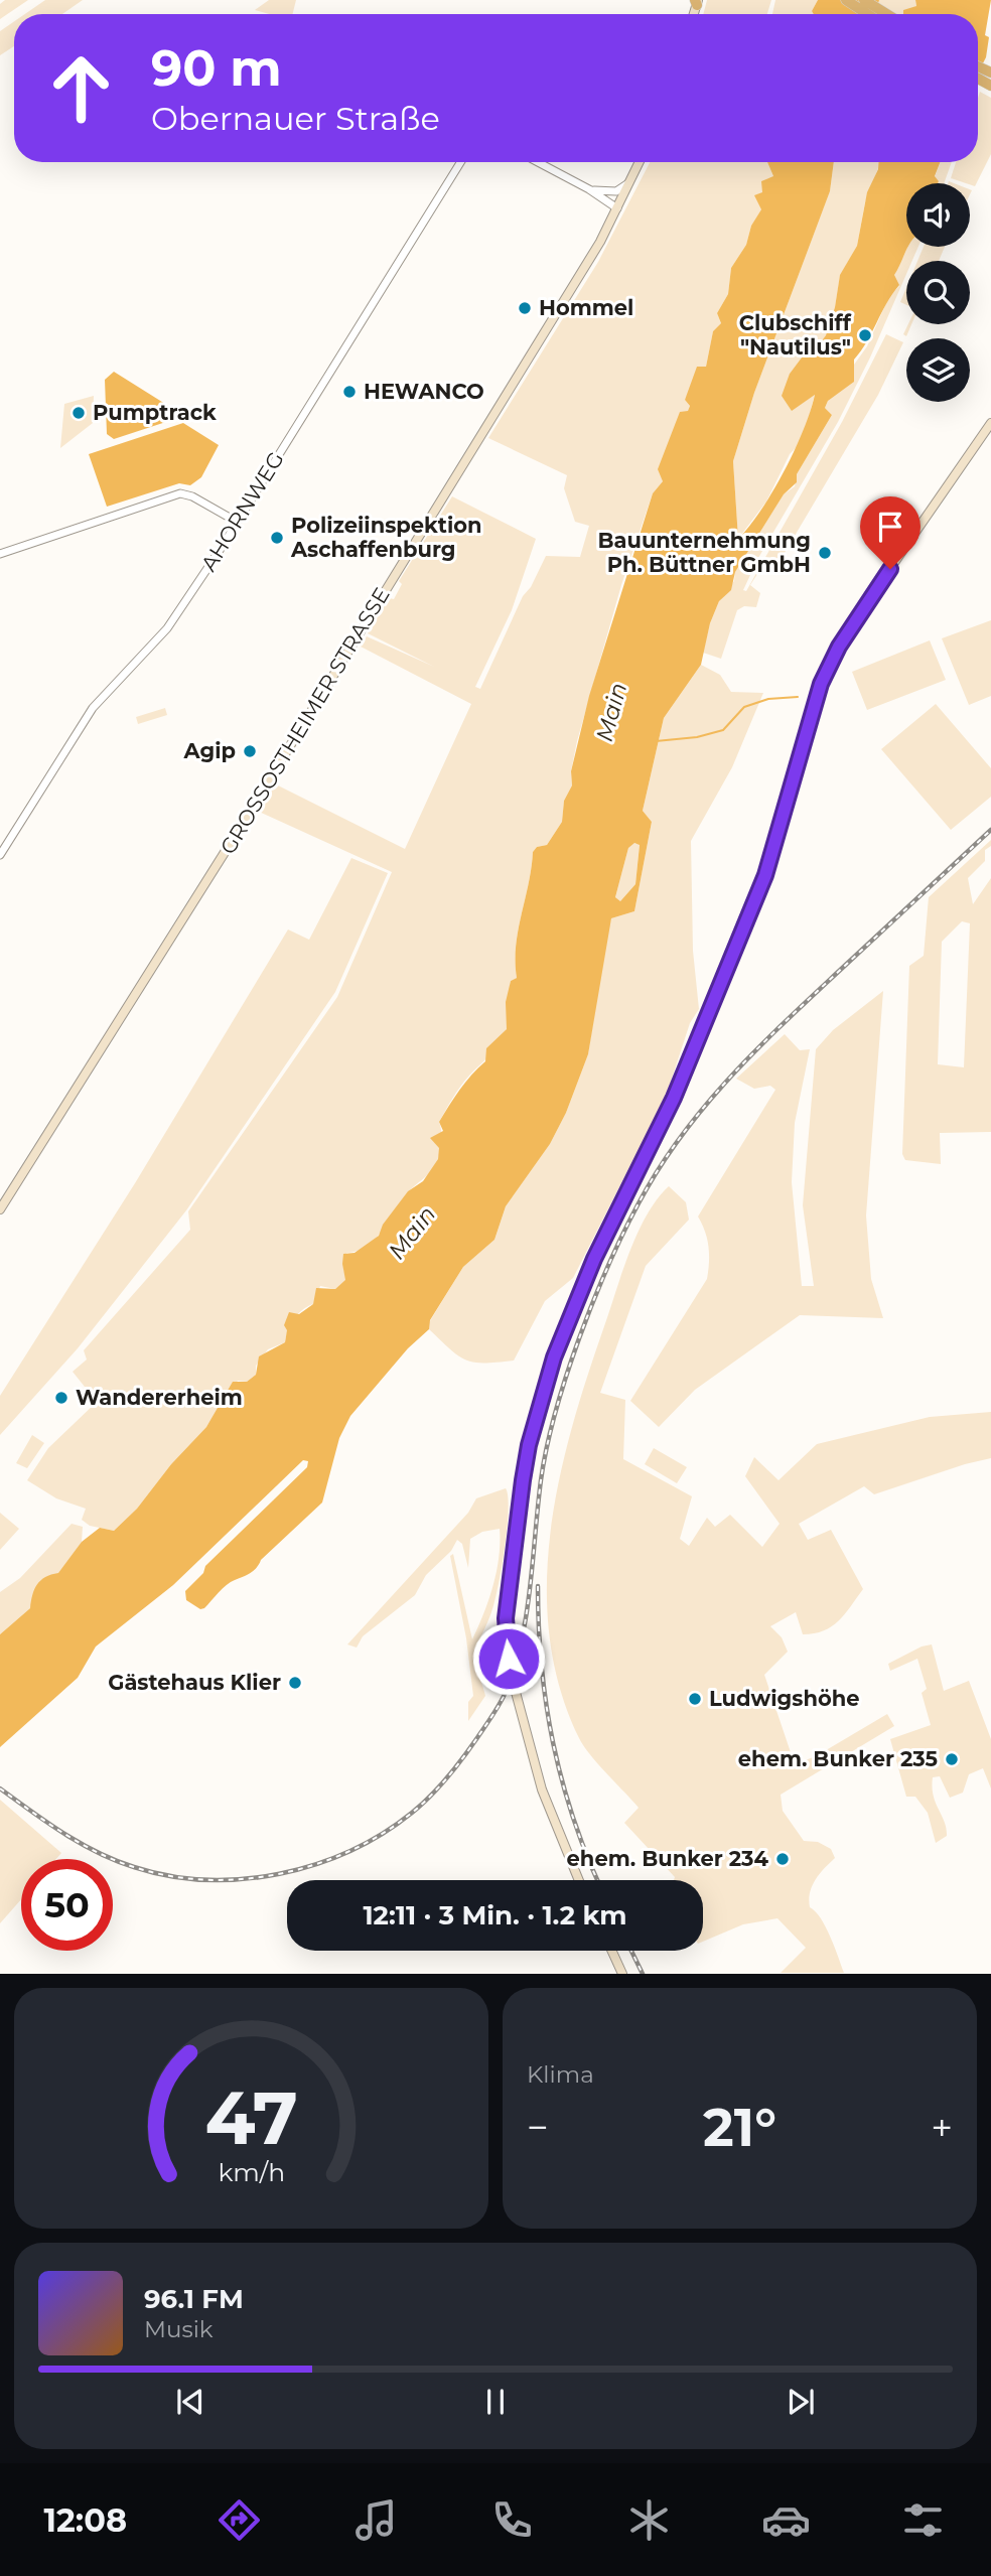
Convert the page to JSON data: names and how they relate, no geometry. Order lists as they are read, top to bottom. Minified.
{"streets":{"main road":["GROSSOSTHEIMER STRASSE"],"street":["AHORNWEG"]},"water":["Main"],"places":["Hommel","Clubschiff \"Nautilus\"","HEWANCO","Pumptrack","Polizeiinspektion Aschaffenburg","Bauunternehmung Ph. Büttner GmbH","Agip","Wandererheim","Gästehaus Klier","Ludwigshöhe","ehem. Bunker 235","ehem. Bunker 234"],"page":{"turn":["90 m","Obernauer Straße"],"limit":"50","trip":"12:11 · 3 Min. · 1.2 km","tile":"Klima","heat":["−","21°","+"],"song":["96.1 FM","Musik"],"tabs":"12:08","gauge":["47","km/h"]}}
